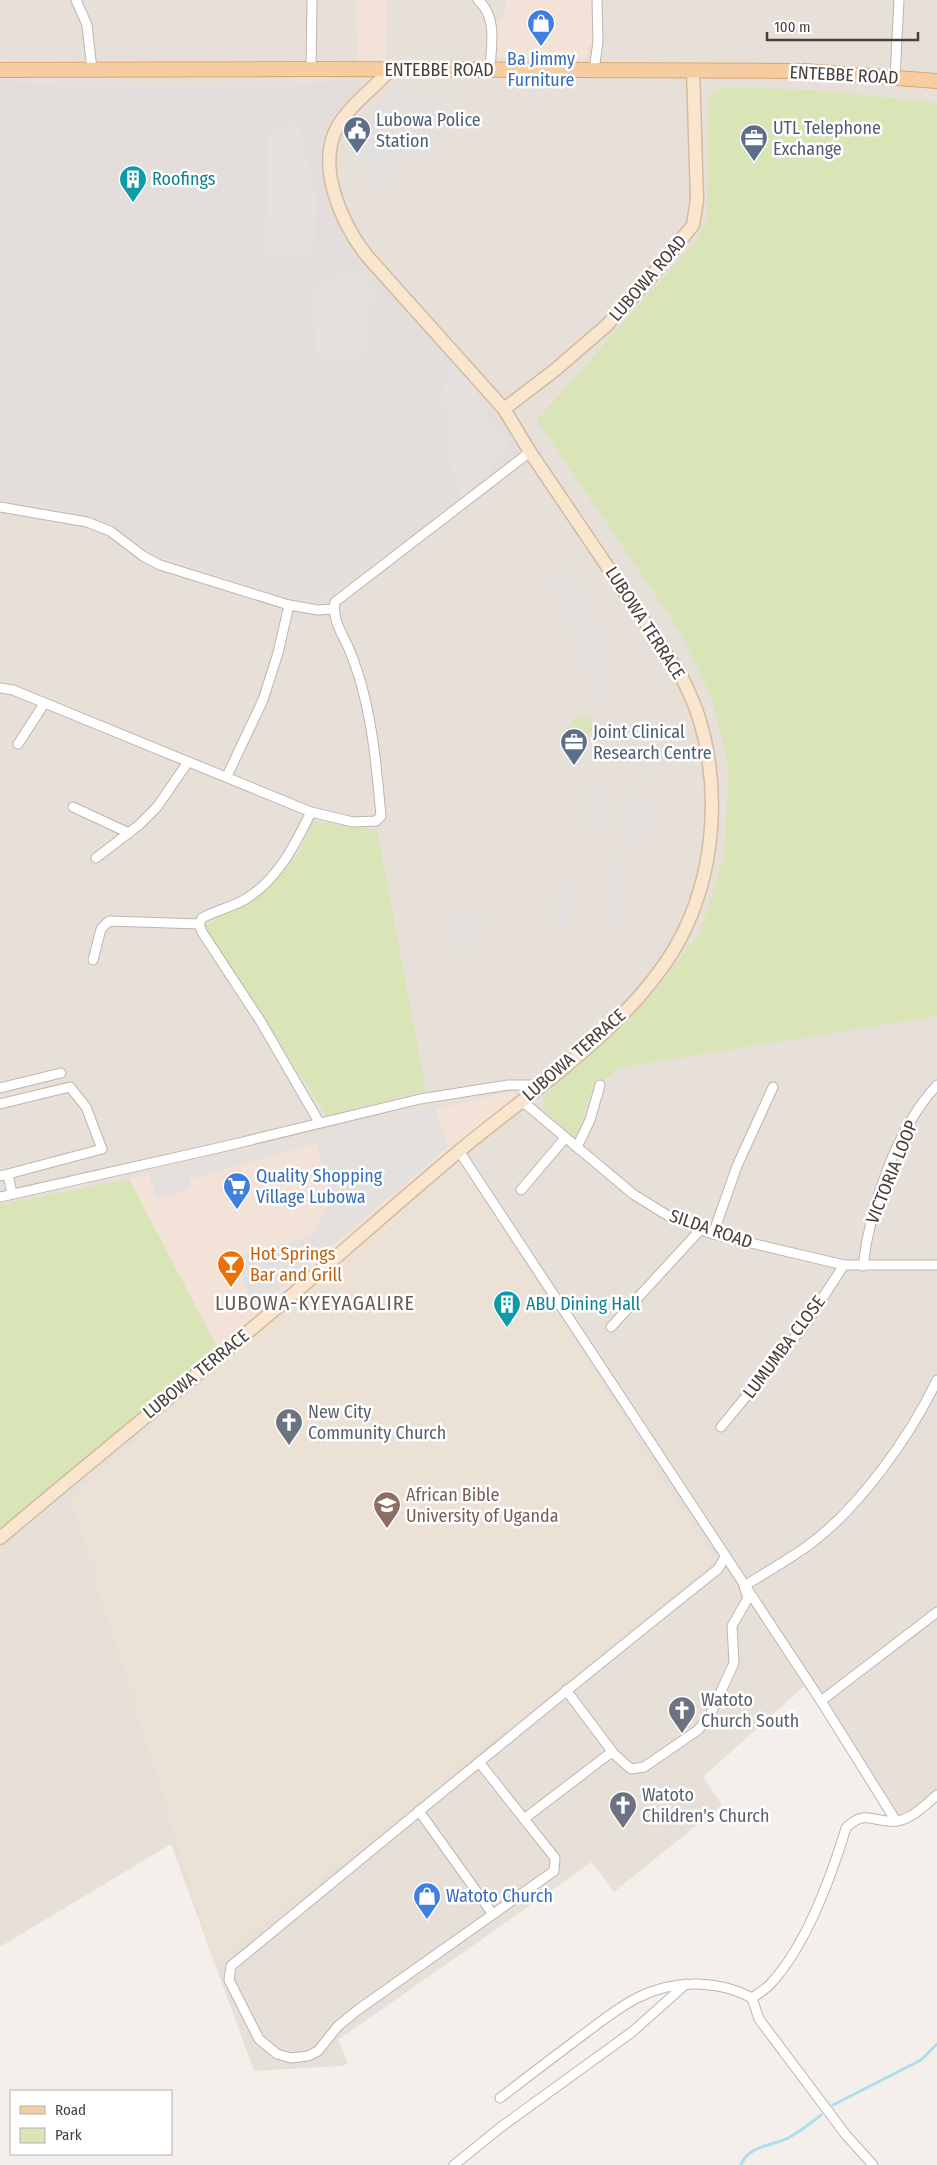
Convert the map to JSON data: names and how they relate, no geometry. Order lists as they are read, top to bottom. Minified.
{"streets":{"main road":["ENTEBBE ROAD"],"street":["LUBOWA ROAD","LUBOWA TERRACE","VICTORIA LOOP","SILDA ROAD","LUMUMBA CLOSE"]},"crossings":[["ENTEBBE ROAD","LUBOWA ROAD"],["ENTEBBE ROAD","LUBOWA TERRACE"],["LUBOWA ROAD","LUBOWA TERRACE"],["LUBOWA TERRACE","SILDA ROAD"],["VICTORIA LOOP","SILDA ROAD"],["SILDA ROAD","LUMUMBA CLOSE"]],"districts":["LUBOWA-KYEYAGALIRE"],"places":{"shop":["Ba Jimmy Furniture","Watoto Church"],"public building":["Lubowa Police Station"],"office":["UTL Telephone Exchange","Joint Clinical Research Centre"],"building":["Roofings","ABU Dining Hall"],"supermarket":["Quality Shopping Village Lubowa"],"bar":["Hot Springs Bar and Grill"],"church":["New City Community Church","Watoto Church South","Watoto Children's Church"],"school or university":["African Bible University of Uganda"]},"legend":["Road","Park"],"scale_bar":"100 m"}
